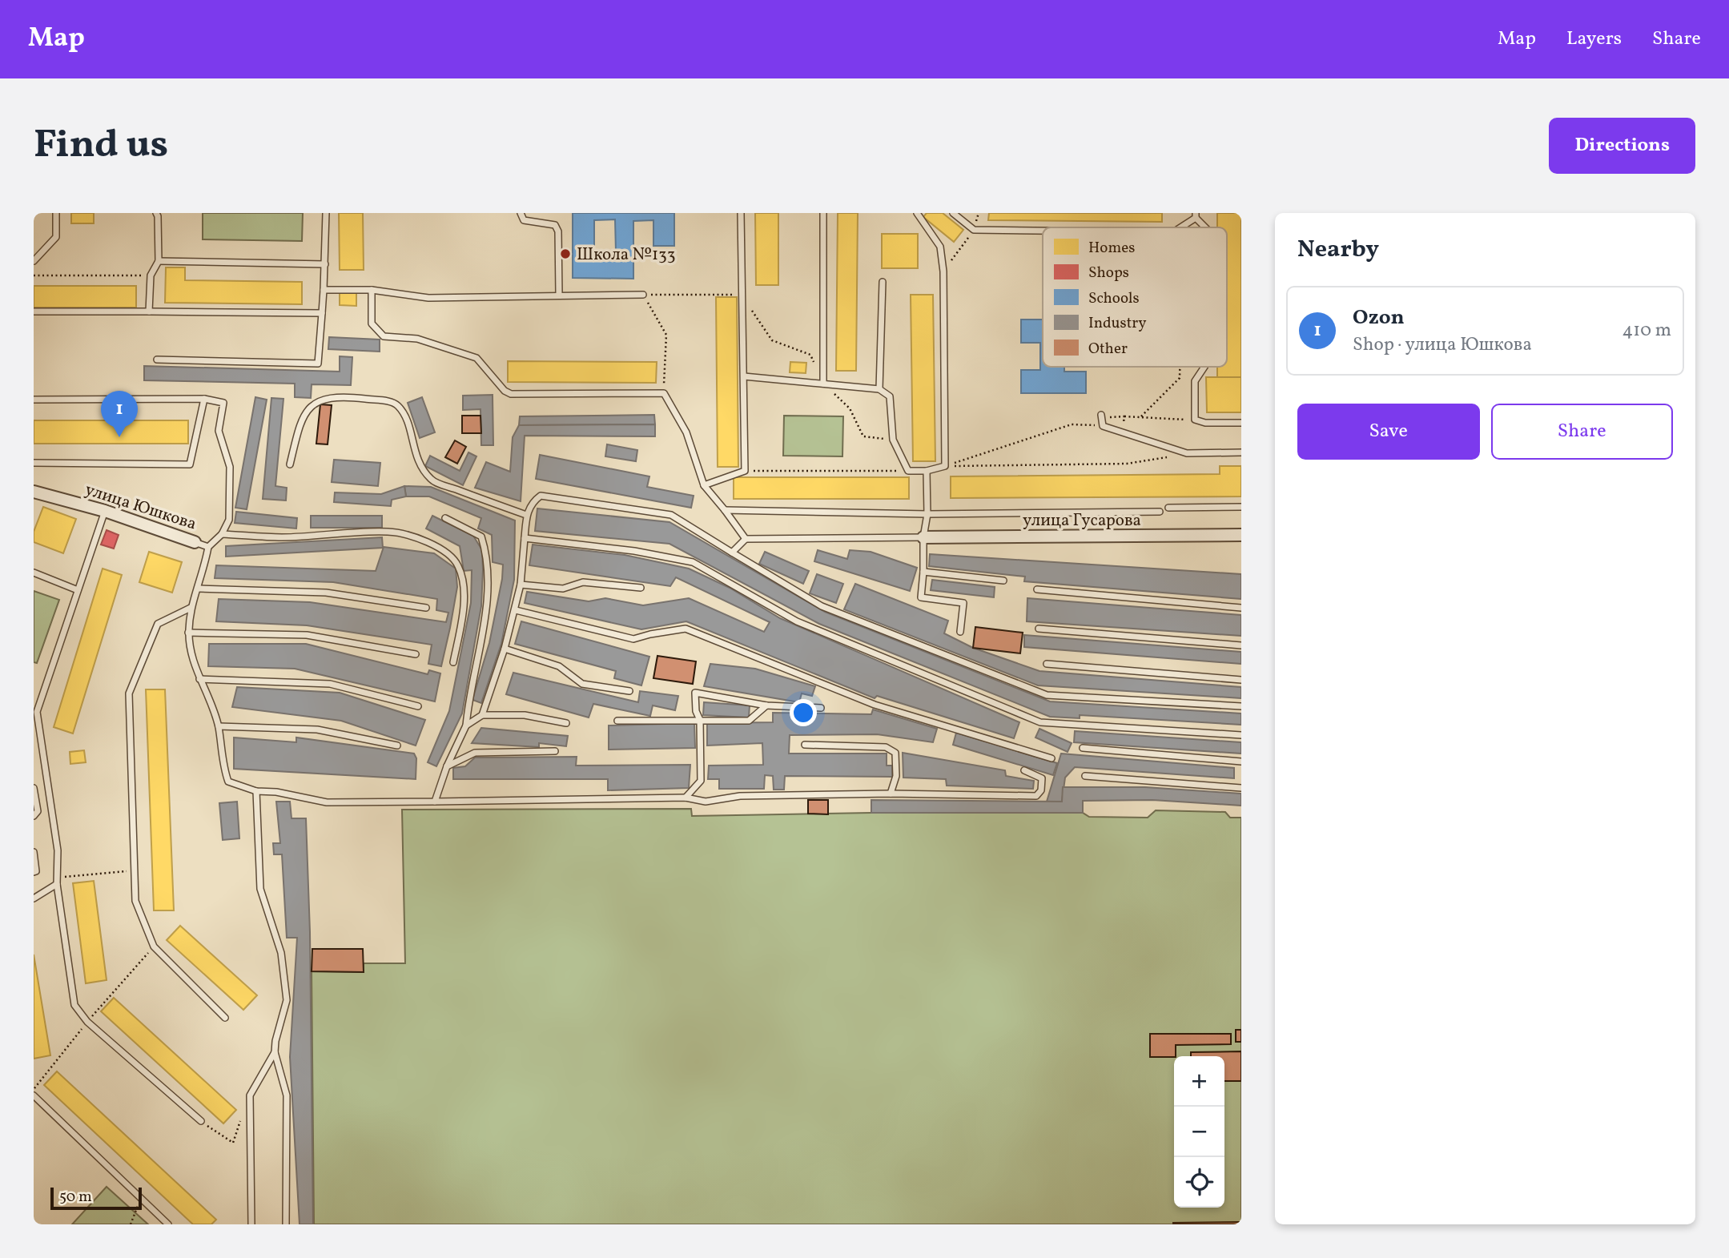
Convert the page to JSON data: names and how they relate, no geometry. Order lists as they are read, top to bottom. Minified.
{"streets":{"street":["улица Юшкова","улица Гусарова"]},"places":["Школа №133"],"legend":["Homes","Shops","Schools","Industry","Other"],"scale_bar":"50 m","page":{"header":"Map","nav":["Map","Layers","Share"],"buttons":["Directions",["Save","Share"]],"title":"Find us","heading":"Nearby","list":[{"mark":"1","name":"Ozon","note":"Shop · улица Юшкова","value":"410 m"}],"pins":"1","map_buttons":["+","−"],"scale":"50 m"}}
